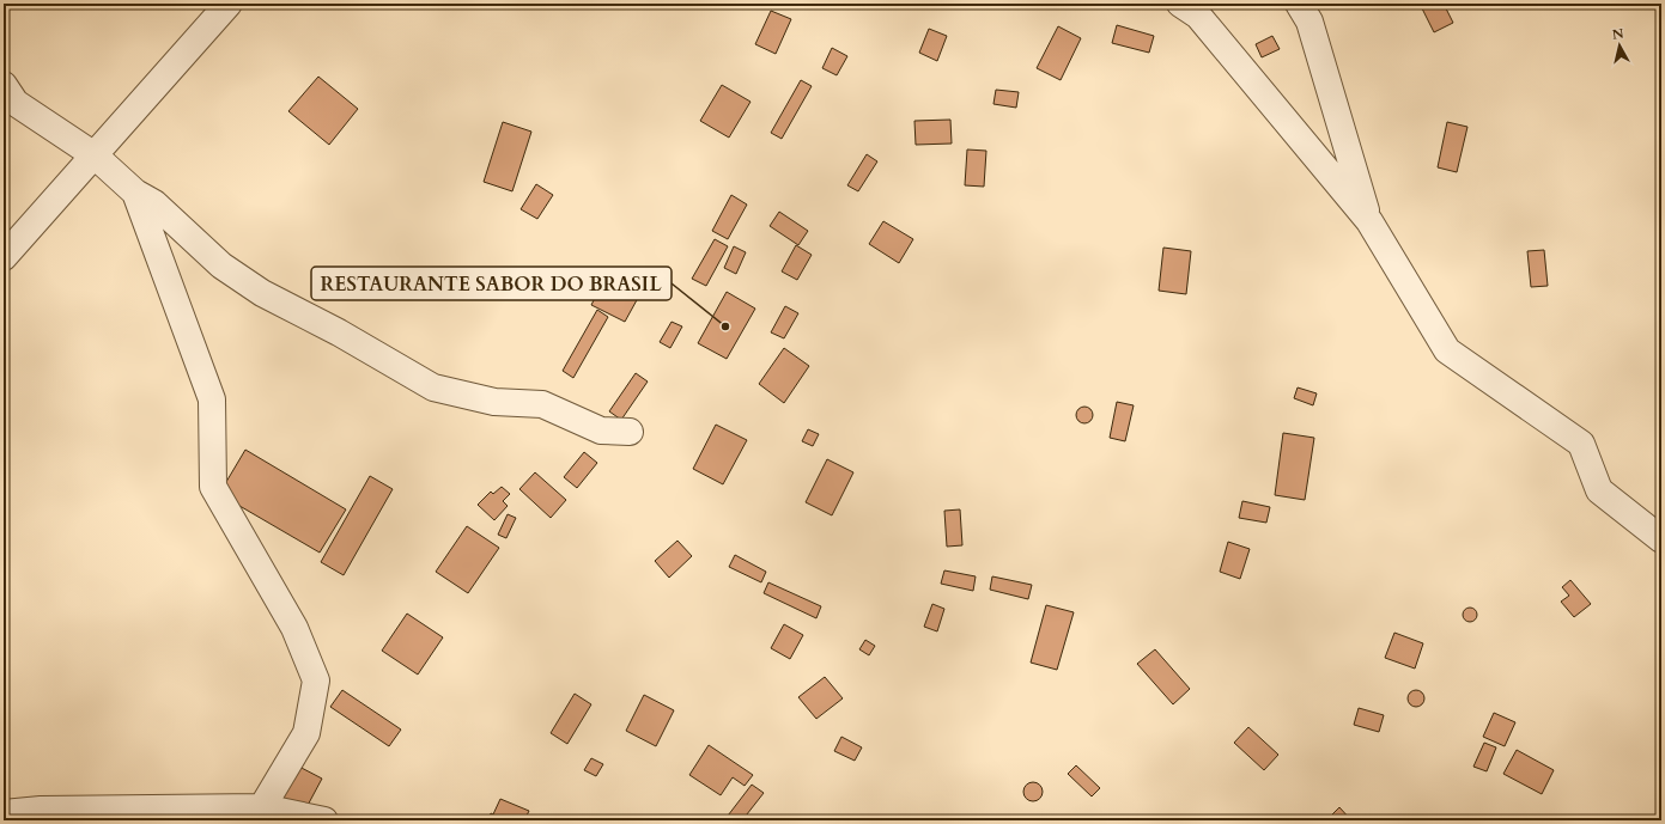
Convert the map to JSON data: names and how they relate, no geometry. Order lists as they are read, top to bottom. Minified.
{"places":["RESTAURANTE SABOR DO BRASIL"],"north":"top"}
